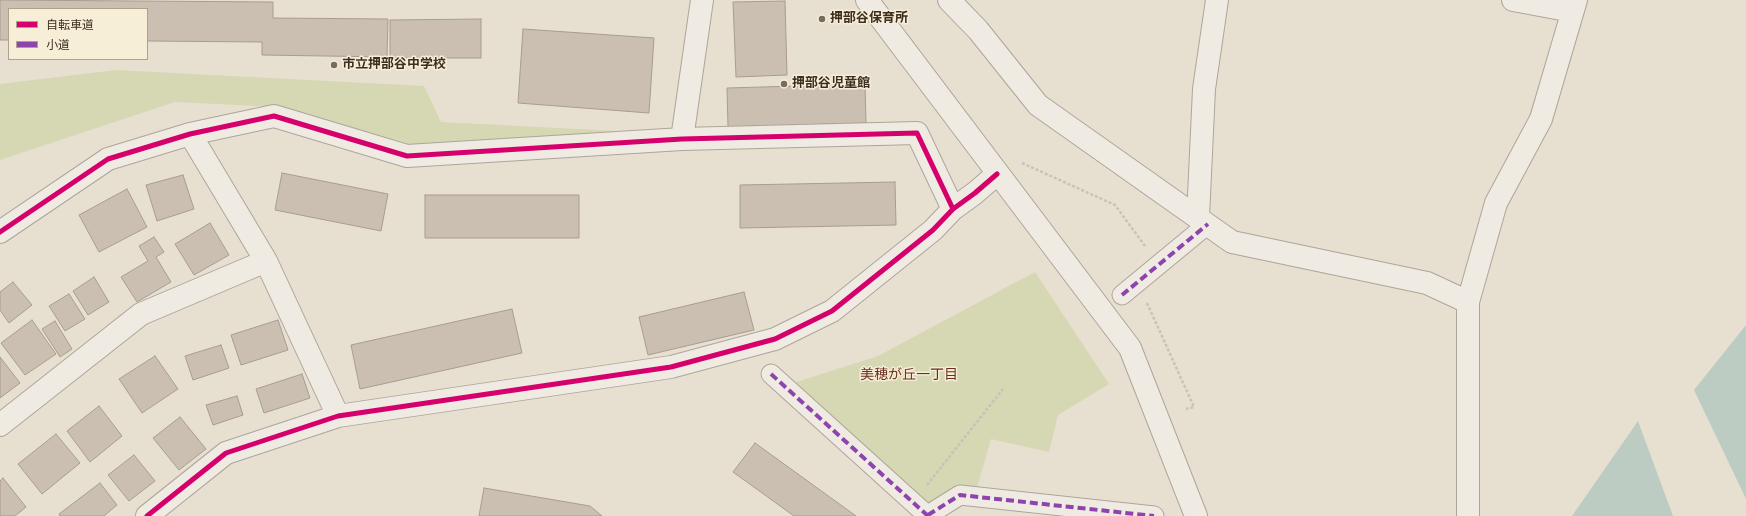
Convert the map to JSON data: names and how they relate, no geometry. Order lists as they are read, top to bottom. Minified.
{"districts":["美穂が丘一丁目"],"places":["押部谷保育所","市立押部谷中学校","押部谷児童館"],"legend":["自転車道","小道"]}
